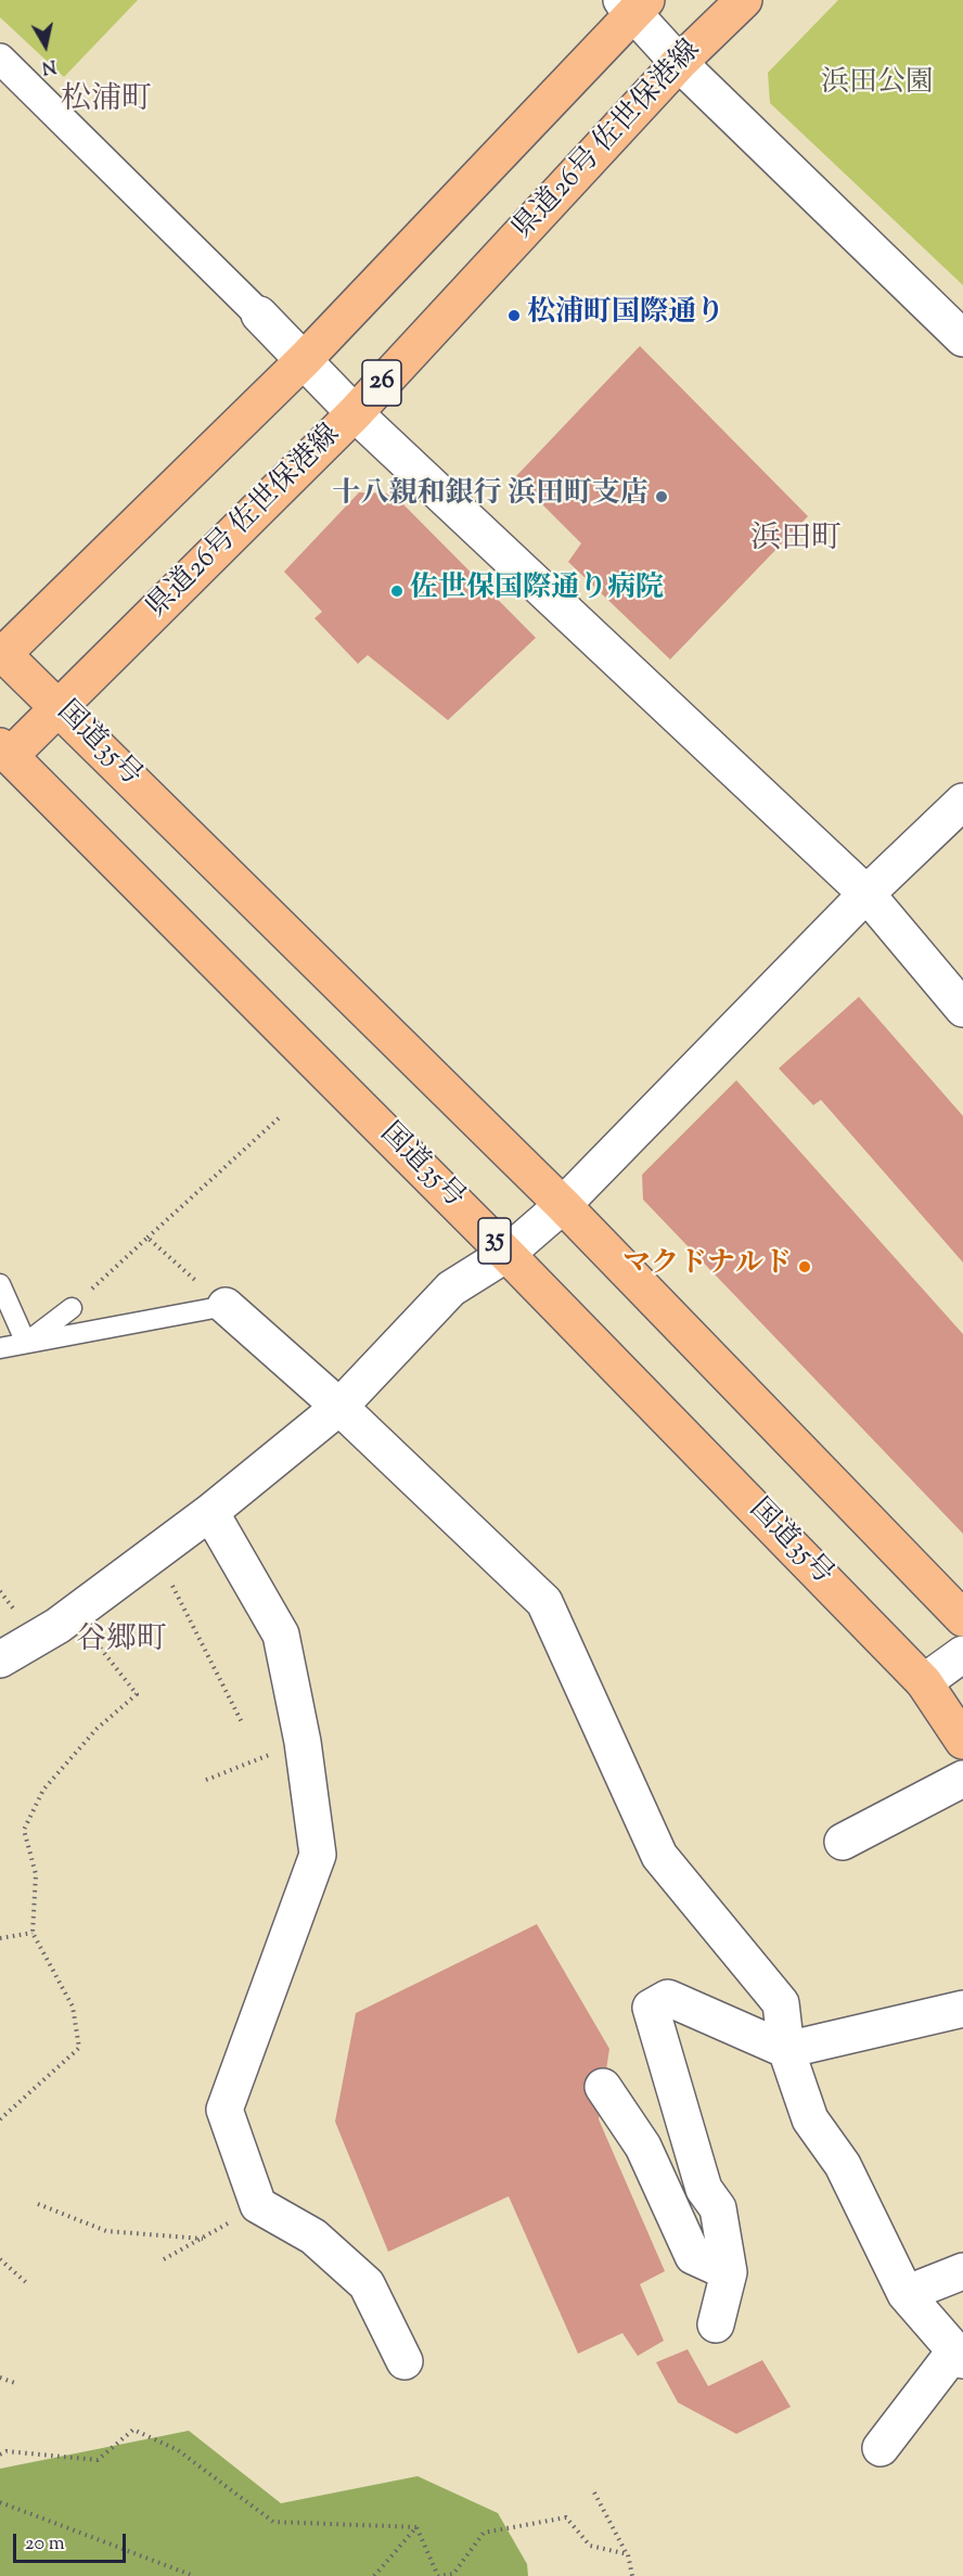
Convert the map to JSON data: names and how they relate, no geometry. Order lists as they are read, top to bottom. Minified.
{"streets":{"main road":["県道26号 佐世保港線","26","国道35号","35"]},"crossings":[["県道26号 佐世保港線","国道35号"]],"districts":["松浦町","浜田町","谷郷町"],"parks":["浜田公園"],"places":["松浦町国際通り","十八親和銀行 浜田町支店","佐世保国際通り病院","マクドナルド"],"scale_bar":"20 m","north":"bottom"}
